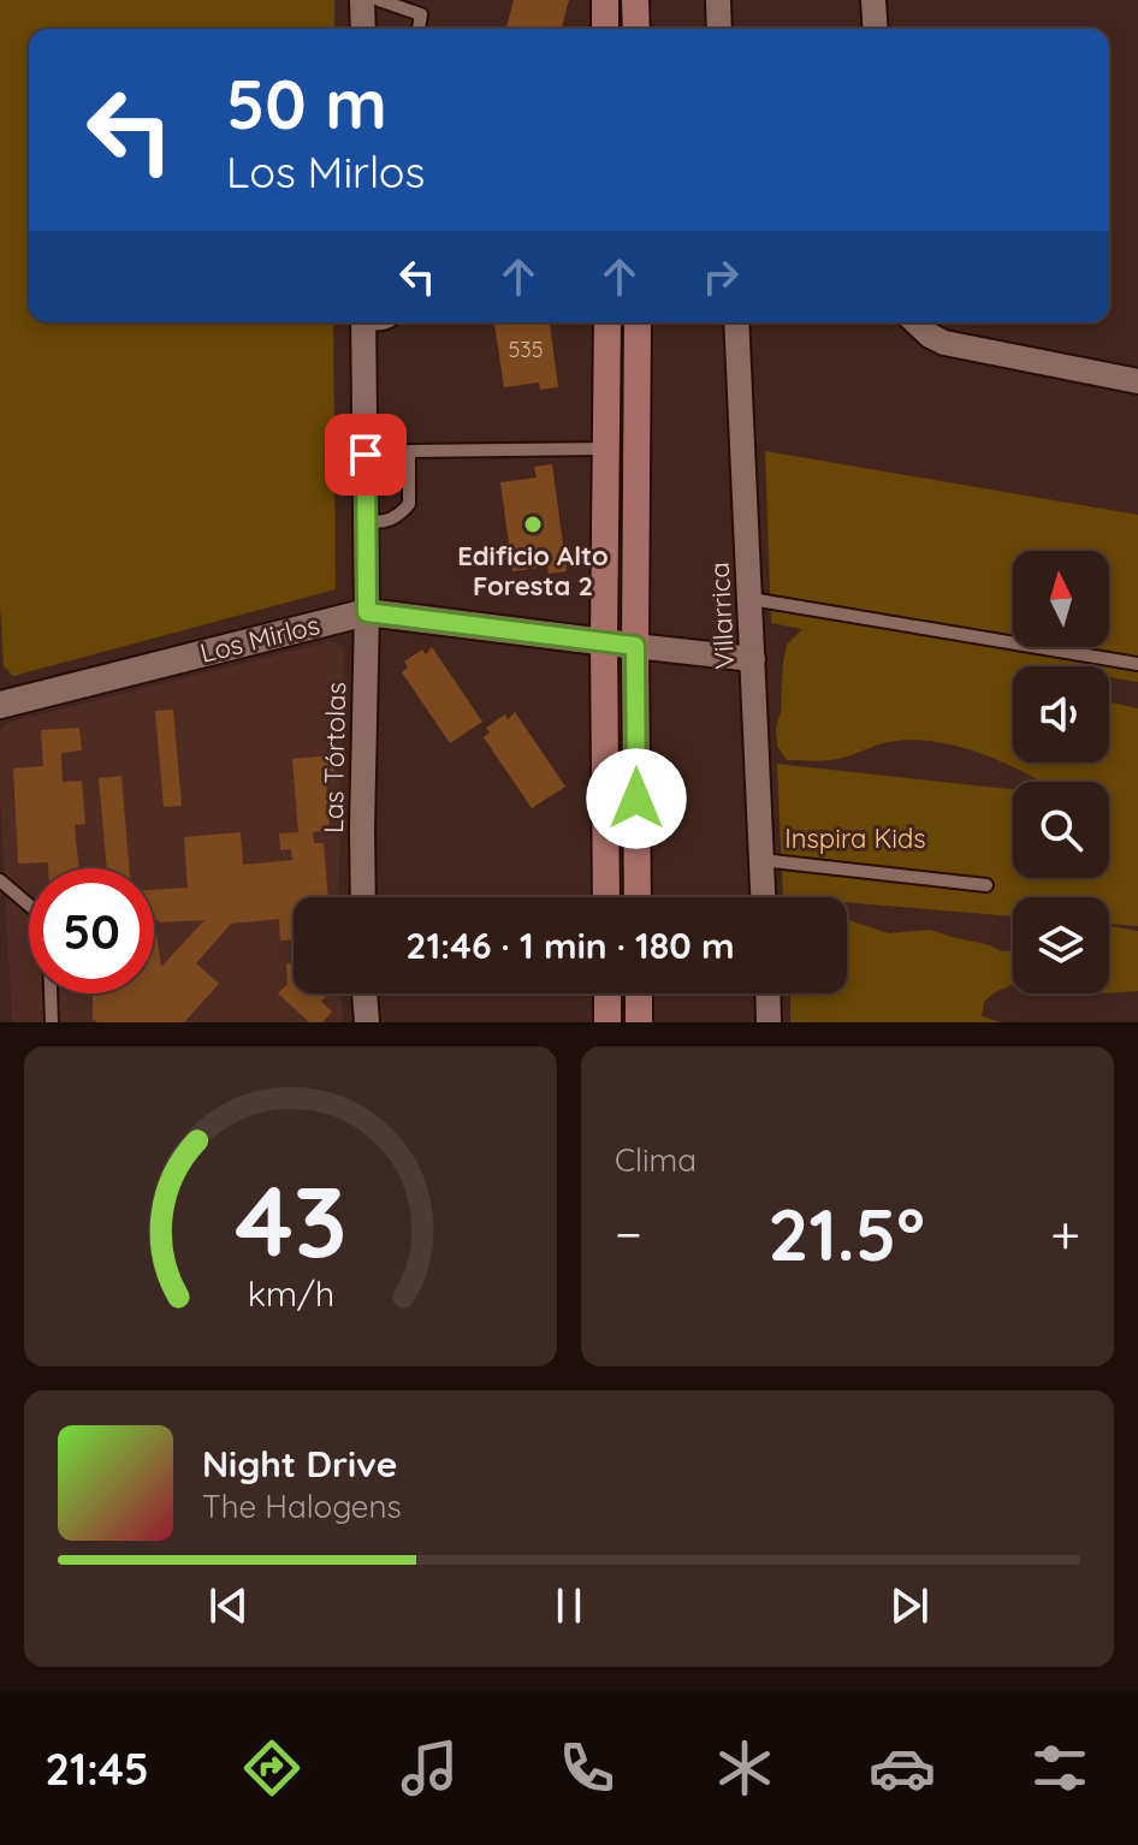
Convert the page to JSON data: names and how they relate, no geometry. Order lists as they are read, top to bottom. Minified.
{"streets":{"street":["Villarrica","Los Mirlos","Las Tórtolas"]},"crossings":[["Villarrica","Los Mirlos"],["Los Mirlos","Las Tórtolas"]],"parks":["Inspira Kids"],"places":["Edificio Alto Foresta 2"],"house_numbers":["535"],"north":"top","page":{"turn":["50 m","Los Mirlos"],"limit":"50","trip":"21:46 · 1 min · 180 m","tile":"Clima","heat":["−","21.5°","+"],"song":["Night Drive","The Halogens"],"tabs":"21:45","gauge":["43","km/h"]}}
